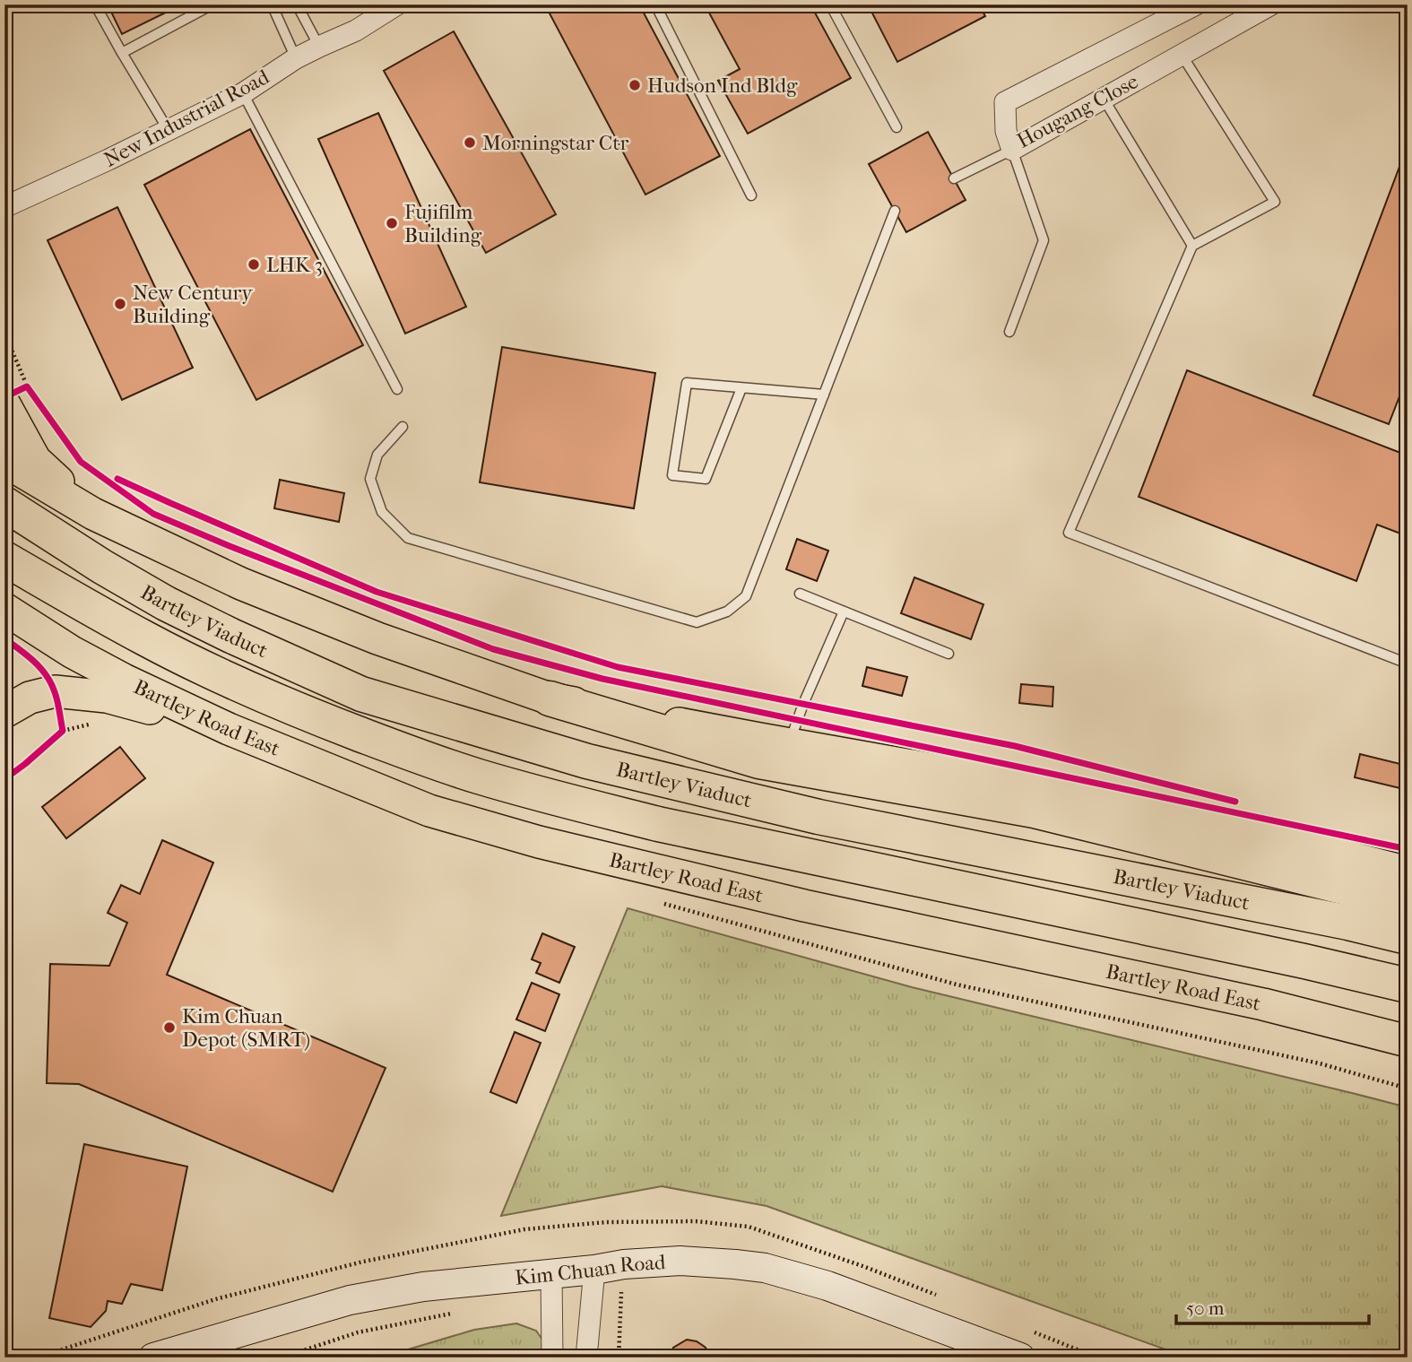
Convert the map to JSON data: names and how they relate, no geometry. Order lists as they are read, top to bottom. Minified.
{"streets":{"highway":["Bartley Viaduct"],"main road":["Bartley Road East","Kim Chuan Road"],"street":["Hougang Close","New Industrial Road"]},"places":["Hudson Ind Bldg","Morningstar Ctr","Fujifilm Building","LHK 3","New Century Building","Kim Chuan Depot (SMRT)"],"scale_bar":"50 m"}
